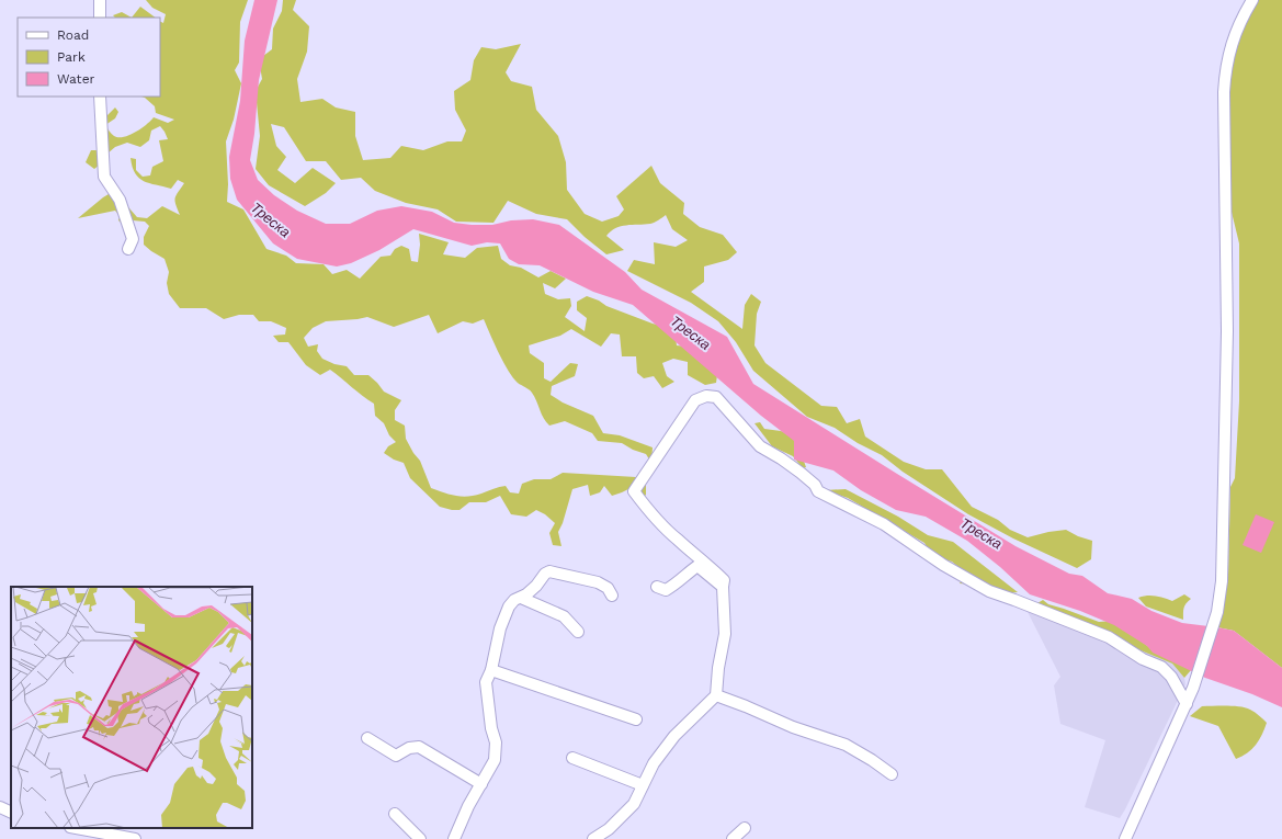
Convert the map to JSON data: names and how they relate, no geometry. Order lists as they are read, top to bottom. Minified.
{"water":["Треска"],"legend":["Road","Park","Water"]}
